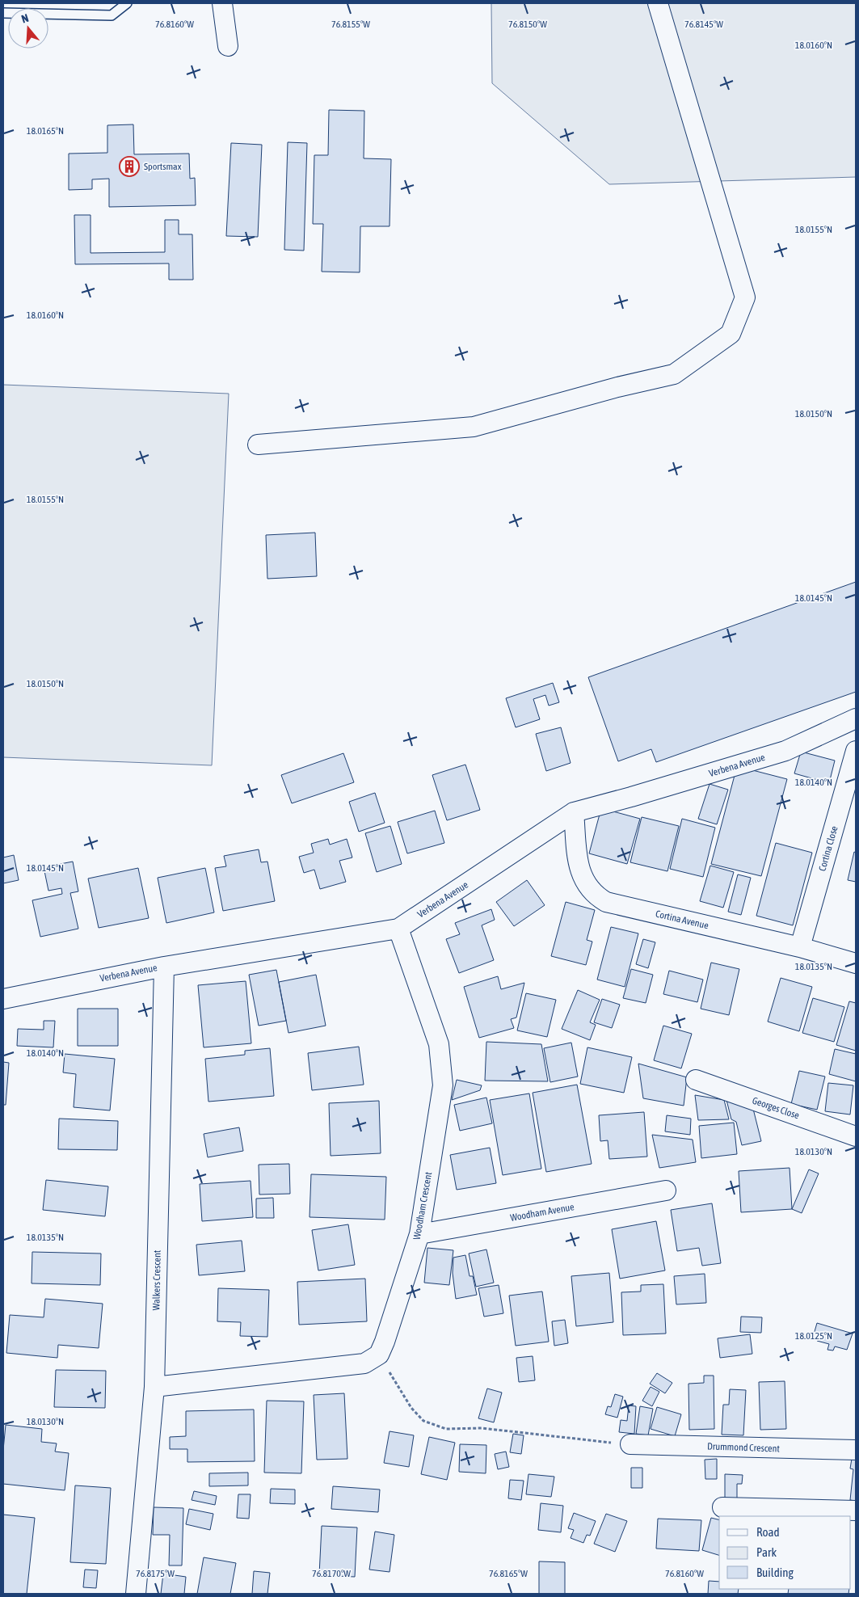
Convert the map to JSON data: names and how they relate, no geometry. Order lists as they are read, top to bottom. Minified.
{"streets":{"street":["Verbena Avenue","Cortina Close","Cortina Avenue","Georges Close","Woodham Crescent","Woodham Avenue","Walkers Crescent","Drummond Crescent"]},"crossings":[["Verbena Avenue","Cortina Avenue"],["Verbena Avenue","Woodham Crescent"],["Verbena Avenue","Walkers Crescent"],["Cortina Close","Cortina Avenue"],["Woodham Crescent","Woodham Avenue"]],"places":{"building":["Sportsmax"]},"legend":["Road","Park","Building"],"north":"top","coordinates":["76.8160°W","76.8155°W","76.8150°W","76.8145°W","18.0160°N","18.0165°N","18.0155°N","18.0150°N","18.0145°N","18.0140°N","18.0135°N","18.0130°N","18.0125°N","76.8175°W","76.8170°W","76.8165°W"]}
